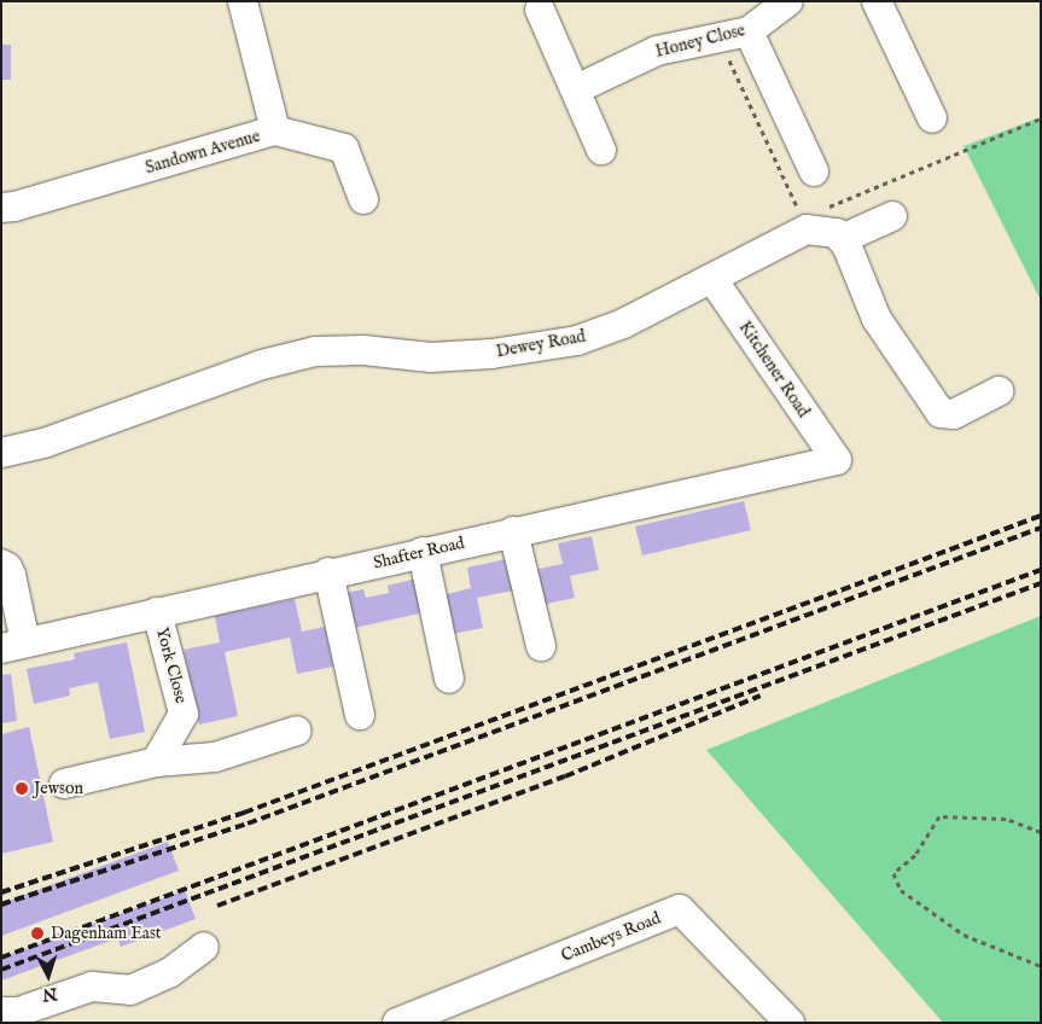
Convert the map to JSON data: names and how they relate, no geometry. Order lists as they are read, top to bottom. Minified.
{"streets":{"street":["Honey Close","Sandown Avenue","Dewey Road","Kitchener Road","Shafter Road","York Close","Cambeys Road"]},"crossings":[["Dewey Road","Kitchener Road"],["Kitchener Road","Shafter Road"],["Shafter Road","York Close"]],"places":["Jewson","Dagenham East"],"north":"bottom"}
